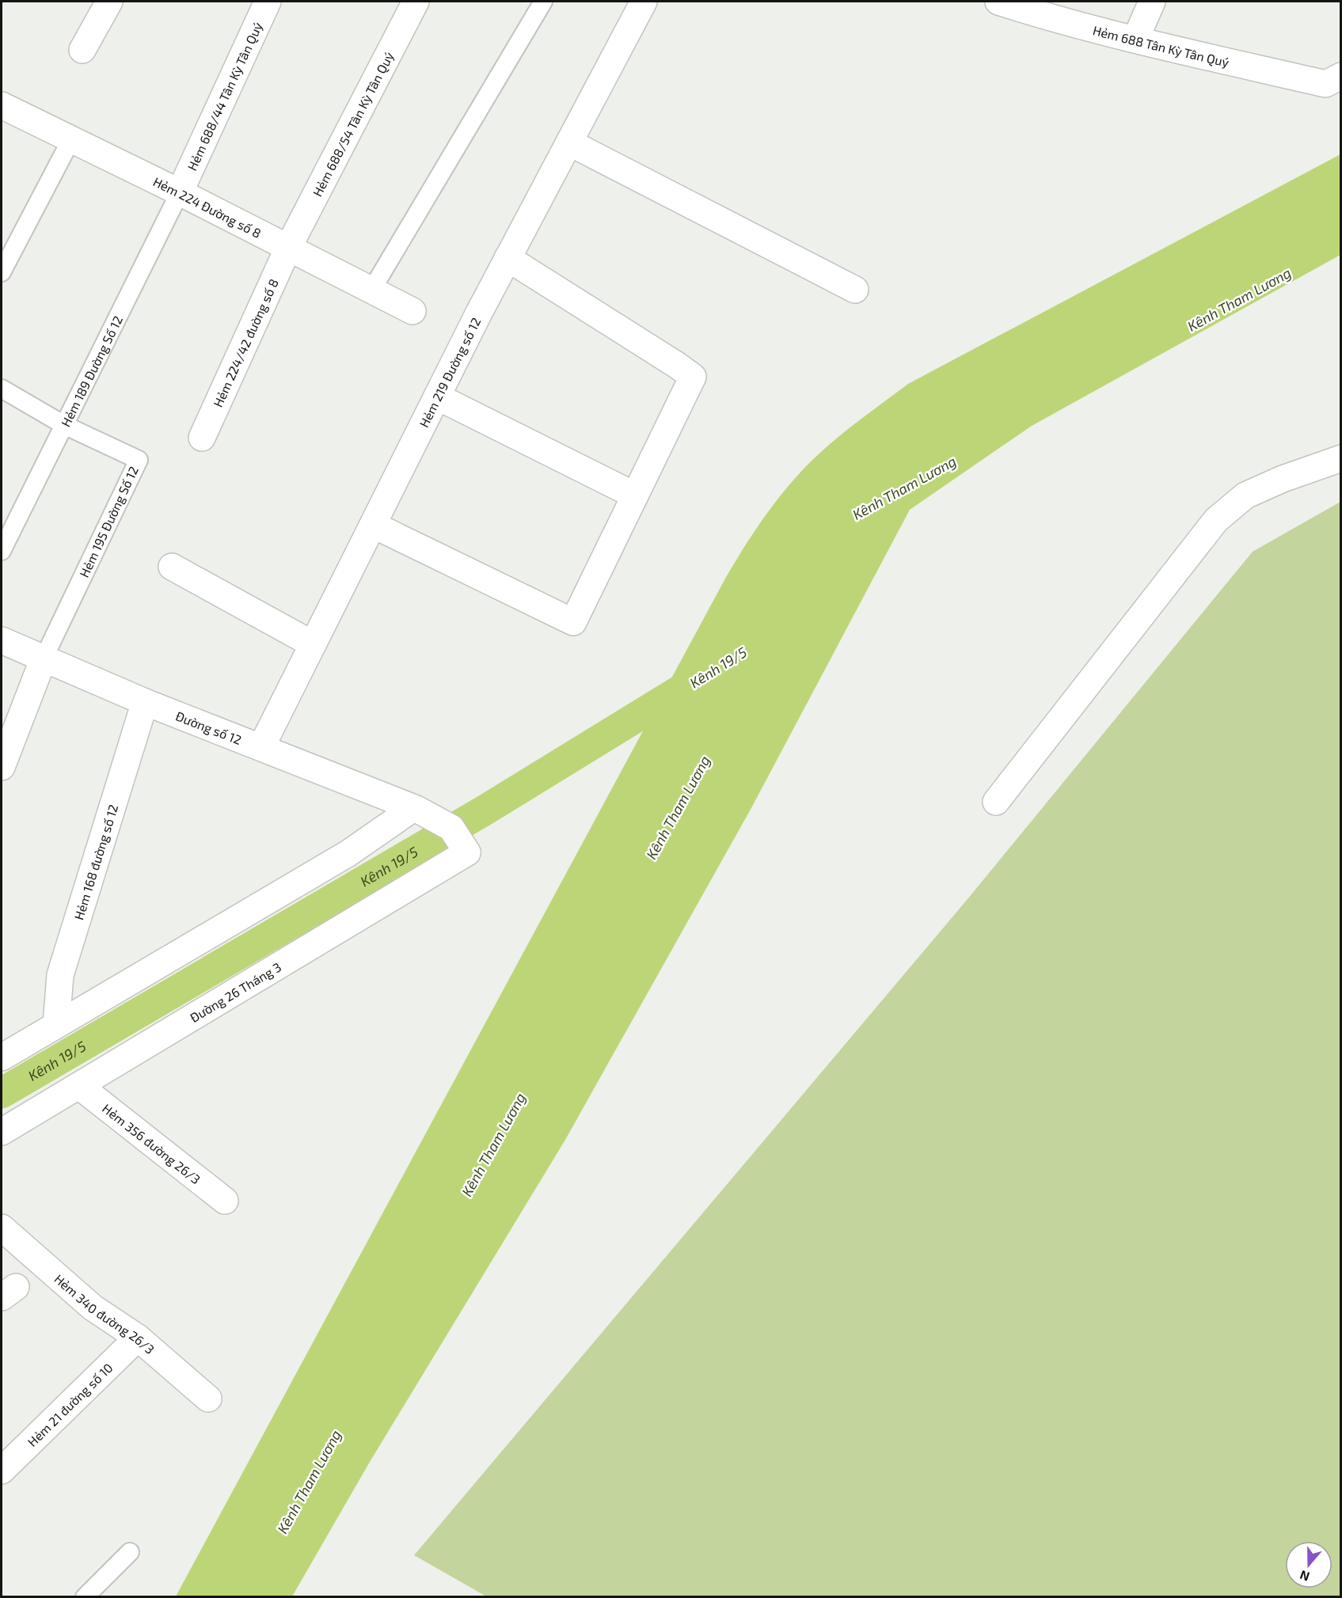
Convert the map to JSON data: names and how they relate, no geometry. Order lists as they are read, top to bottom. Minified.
{"streets":{"street":["Hẻm 688 Tân Kỳ Tân Quý","Hẻm 688/44 Tân Kỳ Tân Quý","Hẻm 688/54 Tân Kỳ Tân Quý","Hẻm 224 Đường số 8","Hẻm 224/42 đường số 8","Hẻm 219 Đường số 12","Đường số 12","Hẻm 168 đường số 12","Đường 26 Tháng 3","Hẻm 356 đường 26/3","Hẻm 340 đường 26/3","Hẻm 21 đường số 10"],"lane":["Hẻm 189 Đường Số 12","Hẻm 195 Đường Số 12"]},"crossings":[["Hẻm 688/44 Tân Kỳ Tân Quý","Hẻm 224 Đường số 8"],["Hẻm 688/44 Tân Kỳ Tân Quý","Hẻm 189 Đường Số 12"],["Hẻm 688/54 Tân Kỳ Tân Quý","Hẻm 224 Đường số 8"],["Hẻm 688/54 Tân Kỳ Tân Quý","Hẻm 224/42 đường số 8"],["Hẻm 224 Đường số 8","Hẻm 224/42 đường số 8"],["Hẻm 224 Đường số 8","Hẻm 189 Đường Số 12"],["Hẻm 189 Đường Số 12","Hẻm 195 Đường Số 12"],["Hẻm 219 Đường số 12","Đường số 12"],["Hẻm 195 Đường Số 12","Đường số 12"],["Đường số 12","Hẻm 168 đường số 12"],["Đường số 12","Đường 26 Tháng 3"],["Đường 26 Tháng 3","Hẻm 356 đường 26/3"],["Hẻm 340 đường 26/3","Hẻm 21 đường số 10"]],"water":["Kênh Tham Lương","Kênh 19/5"],"north":"bottom"}
